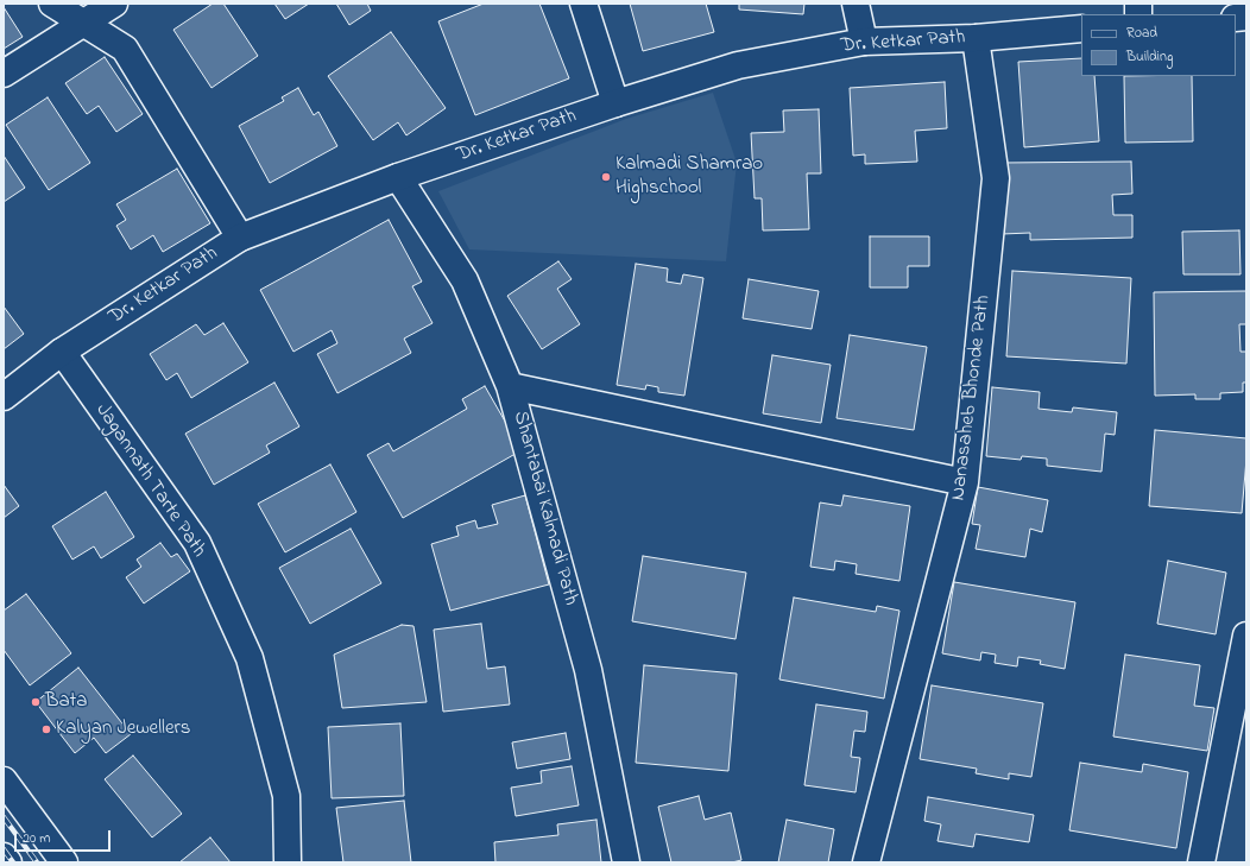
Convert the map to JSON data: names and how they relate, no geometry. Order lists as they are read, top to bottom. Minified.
{"streets":{"street":["Dr. Ketkar Path","Nanasaheb Bhonde Path","Jagannath Tarte Path","Shantabai Kalmadi Path"]},"crossings":[["Dr. Ketkar Path","Nanasaheb Bhonde Path"],["Dr. Ketkar Path","Jagannath Tarte Path"],["Dr. Ketkar Path","Shantabai Kalmadi Path"]],"places":["Kalmadi Shamrao Highschool","Bata","Kalyan Jewellers"],"legend":["Road","Building"],"scale_bar":"20 m"}
